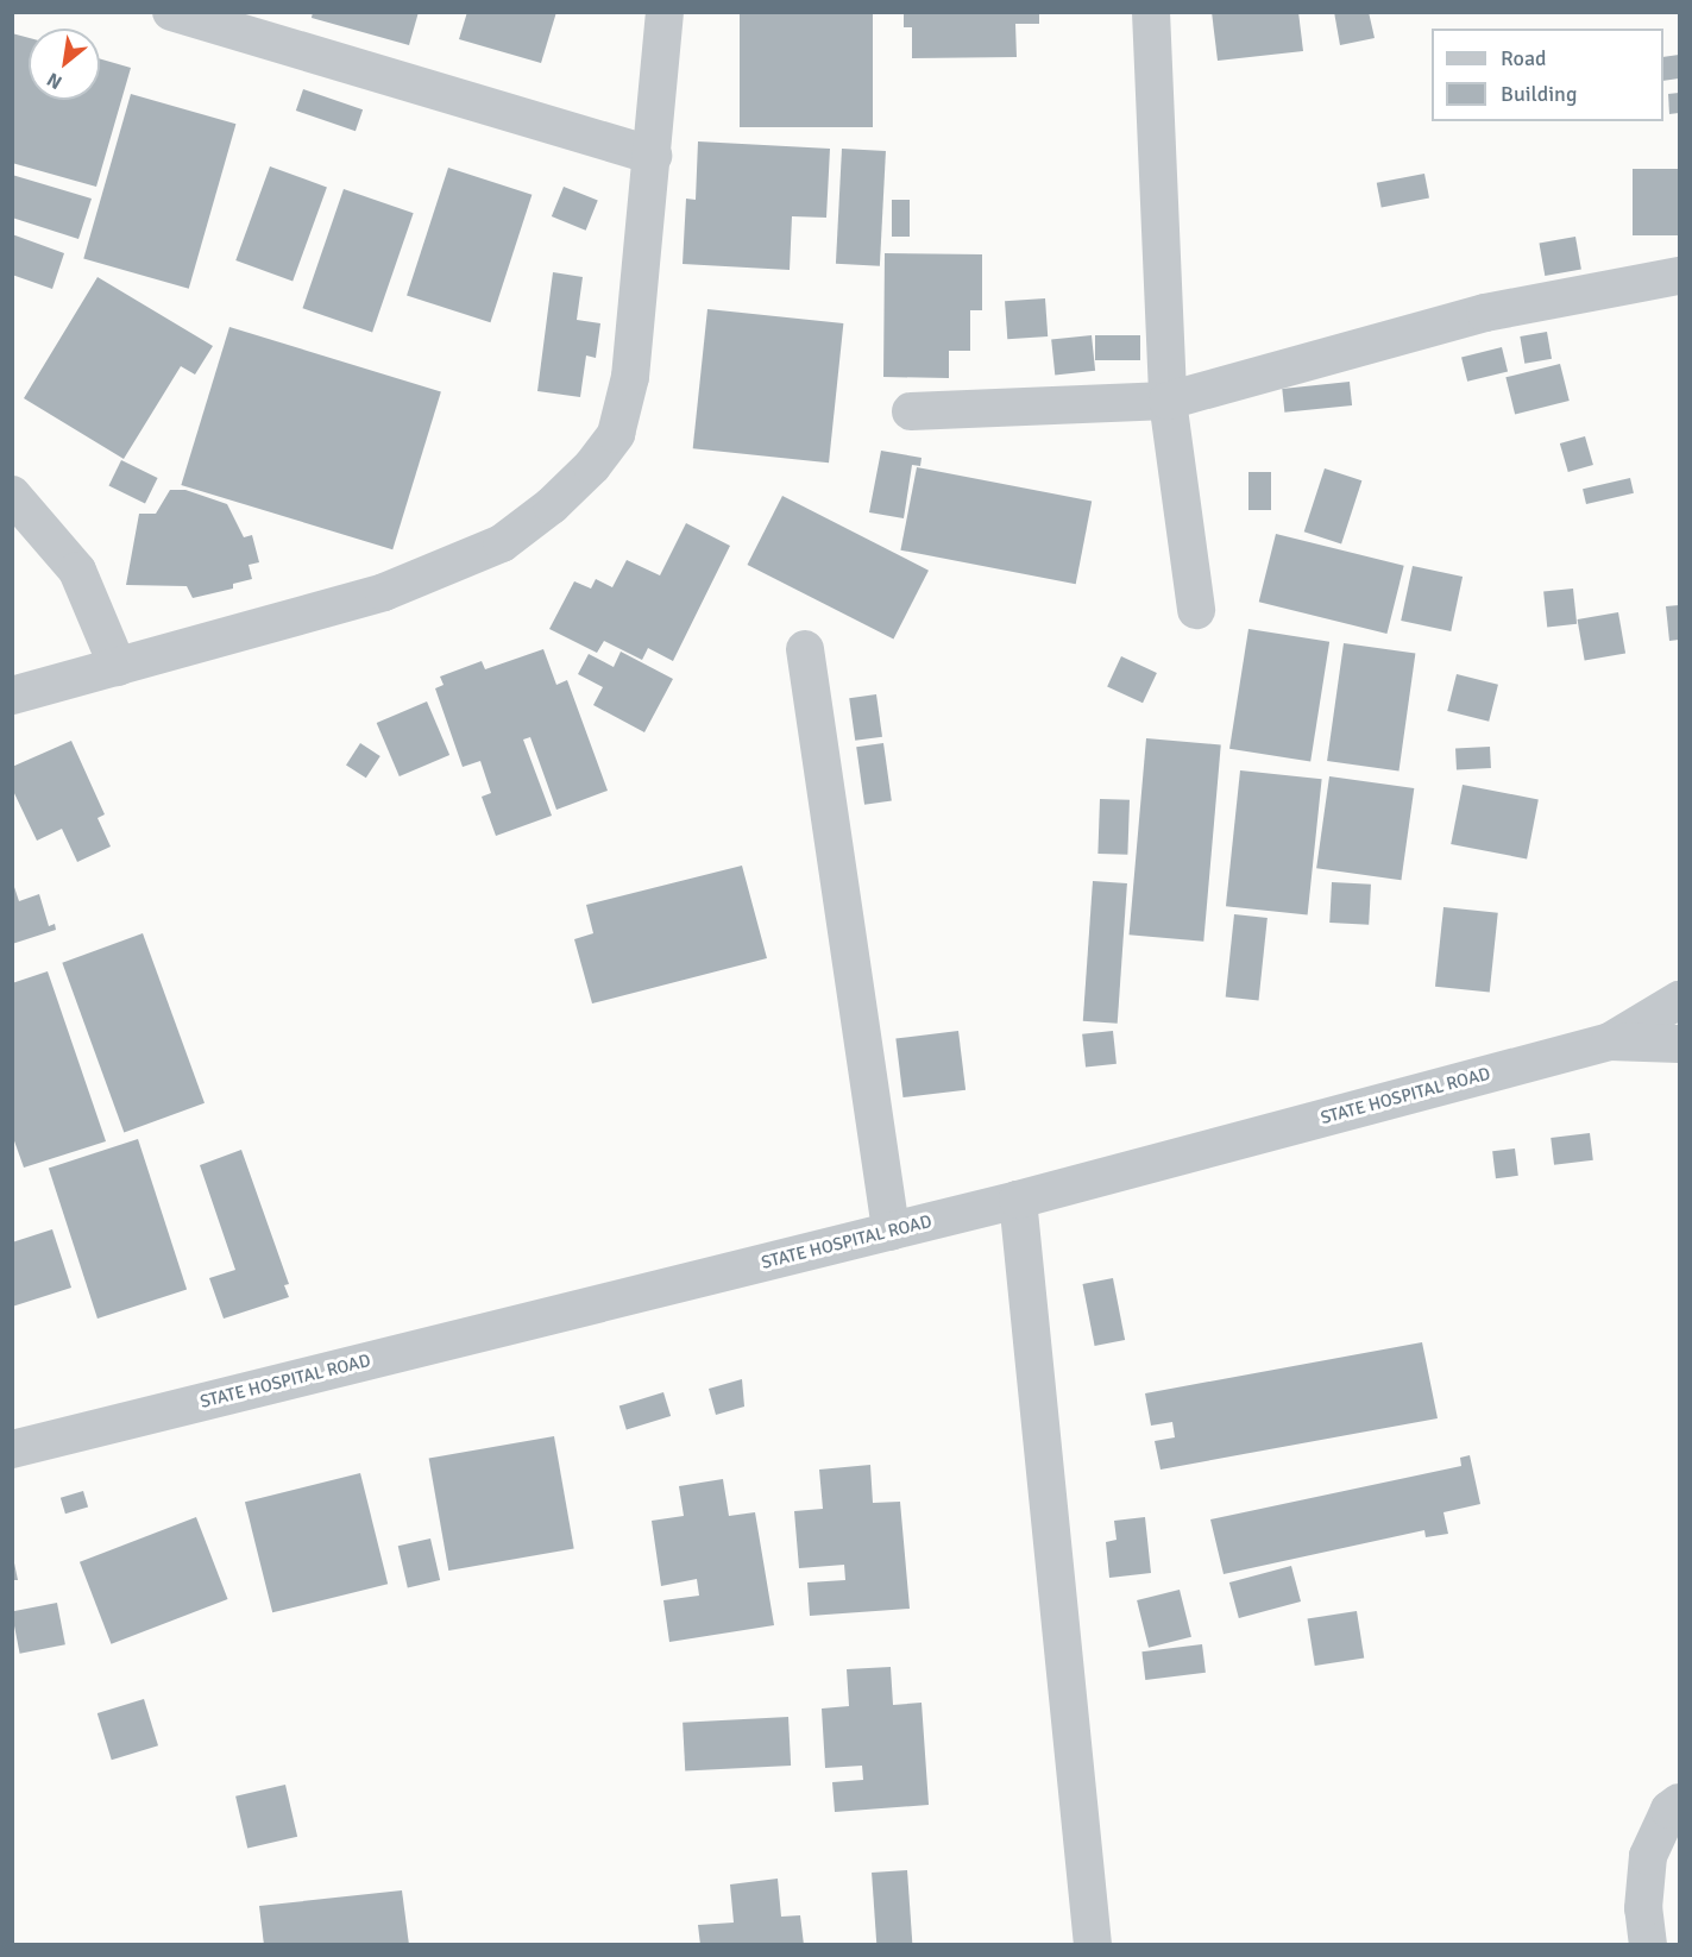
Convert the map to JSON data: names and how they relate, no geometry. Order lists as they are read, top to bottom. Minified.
{"streets":{"street":["STATE HOSPITAL ROAD"]},"legend":["Road","Building"],"north":"bottom left"}
